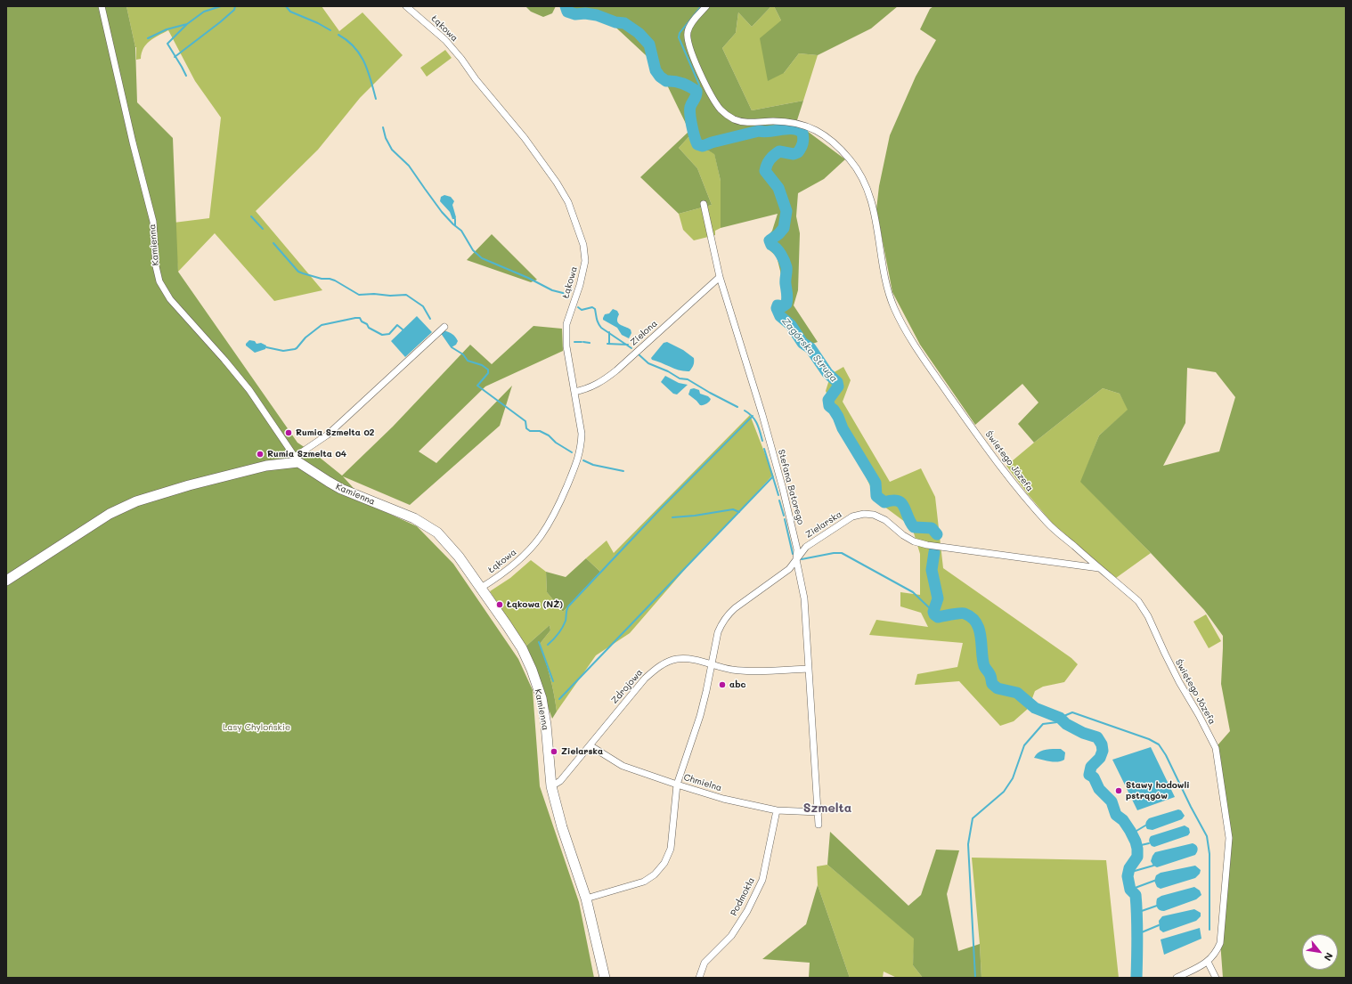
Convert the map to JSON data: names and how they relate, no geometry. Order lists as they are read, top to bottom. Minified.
{"streets":{"street":["Łąkowa","Kamienna","Zielona","Świętego Józefa","Stefana Batorego","Zielarska","Zdrojowa","Chmielna","Podmokła"]},"crossings":[["Łąkowa","Kamienna"],["Łąkowa","Zielona"],["Kamienna","Zielarska"],["Kamienna","Zdrojowa"],["Zielona","Stefana Batorego"],["Świętego Józefa","Zielarska"],["Stefana Batorego","Zielarska"],["Stefana Batorego","Zdrojowa"],["Stefana Batorego","Chmielna"],["Zielarska","Zdrojowa"],["Zielarska","Chmielna"],["Zdrojowa","Chmielna"],["Chmielna","Podmokła"]],"districts":["Szmelta"],"water":["Zagórska Struga"],"parks":["Lasy Chylońskie"],"places":["Rumia Szmelta 02","Rumia Szmelta 04","Łąkowa (NŻ)","abc","Zielarska","Stawy hodowli pstrągów"],"north":"bottom right"}
